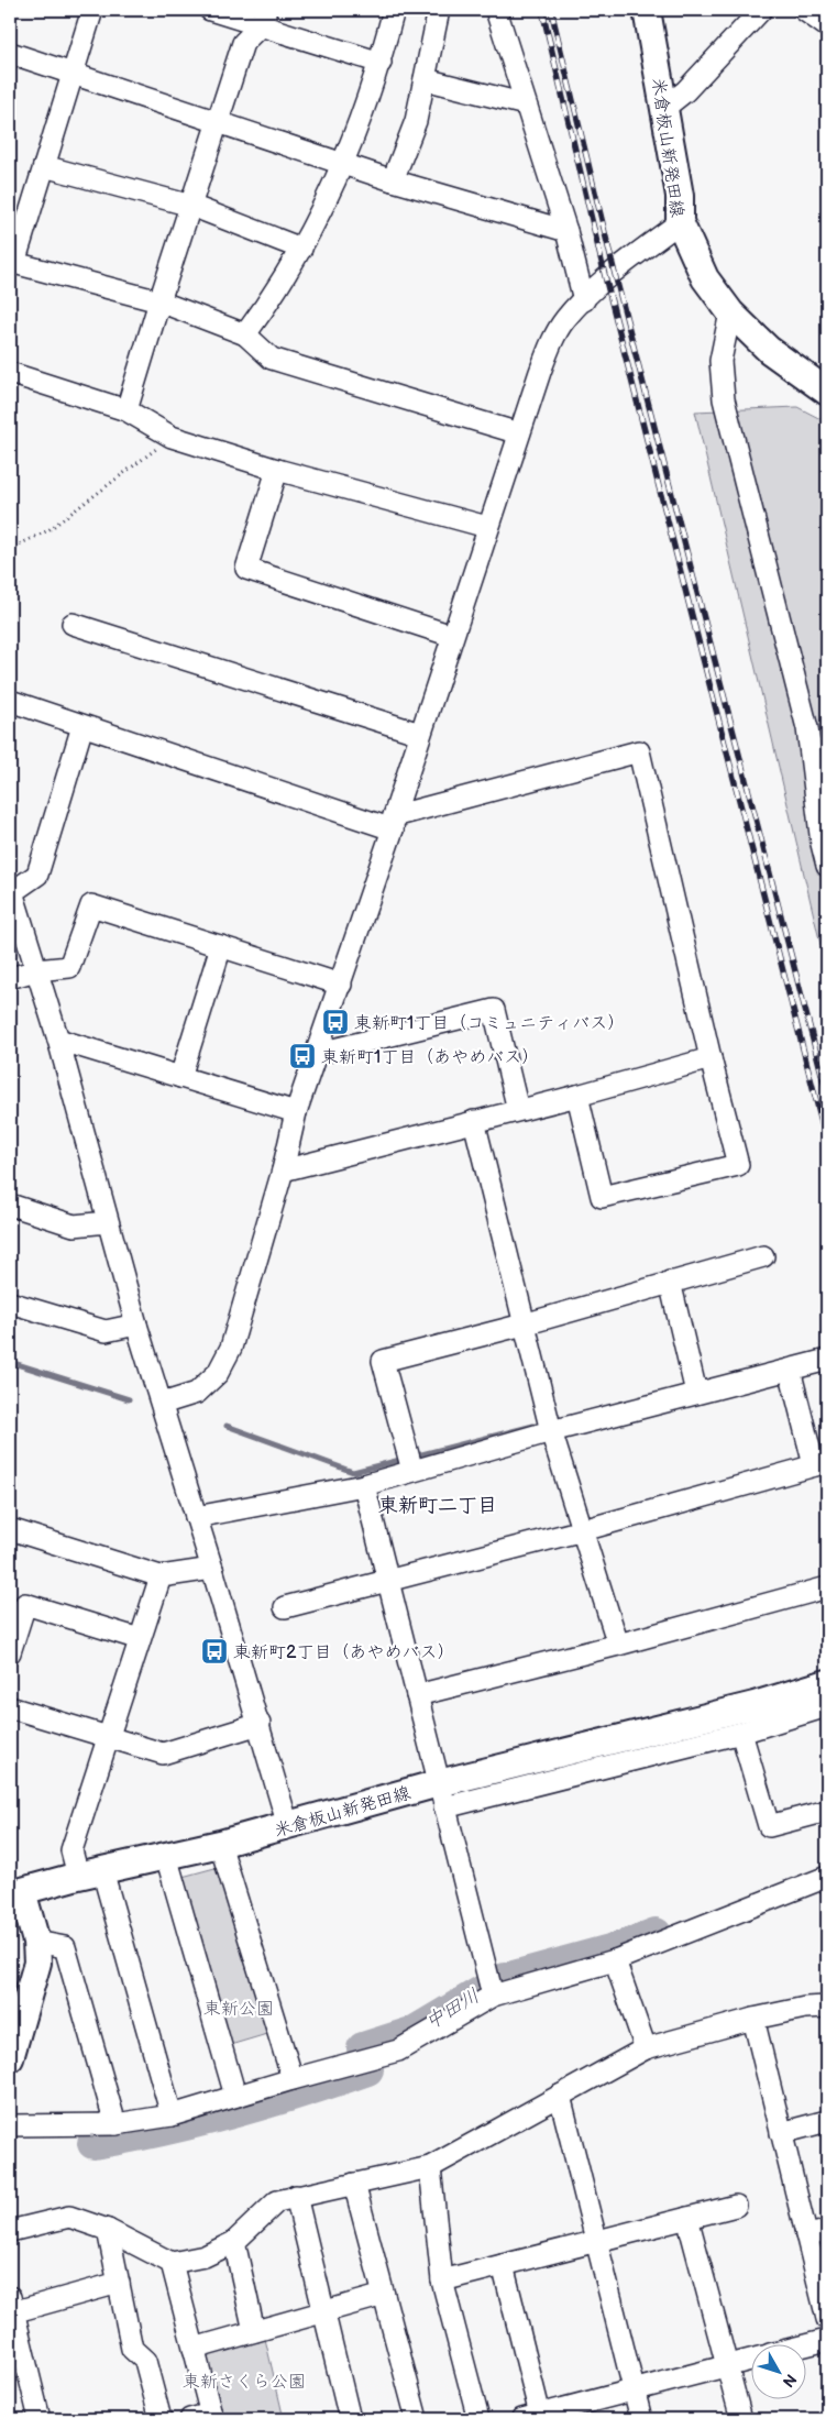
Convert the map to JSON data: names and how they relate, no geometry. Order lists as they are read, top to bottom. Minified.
{"streets":{"main road":["米倉板山新発田線"]},"districts":["東新町二丁目"],"water":["中田川"],"parks":["東新公園","東新さくら公園"],"places":{"bus stop":["東新町1丁目（コミュニティバス）","東新町1丁目（あやめバス）","東新町2丁目（あやめバス）"]},"north":"bottom right"}
